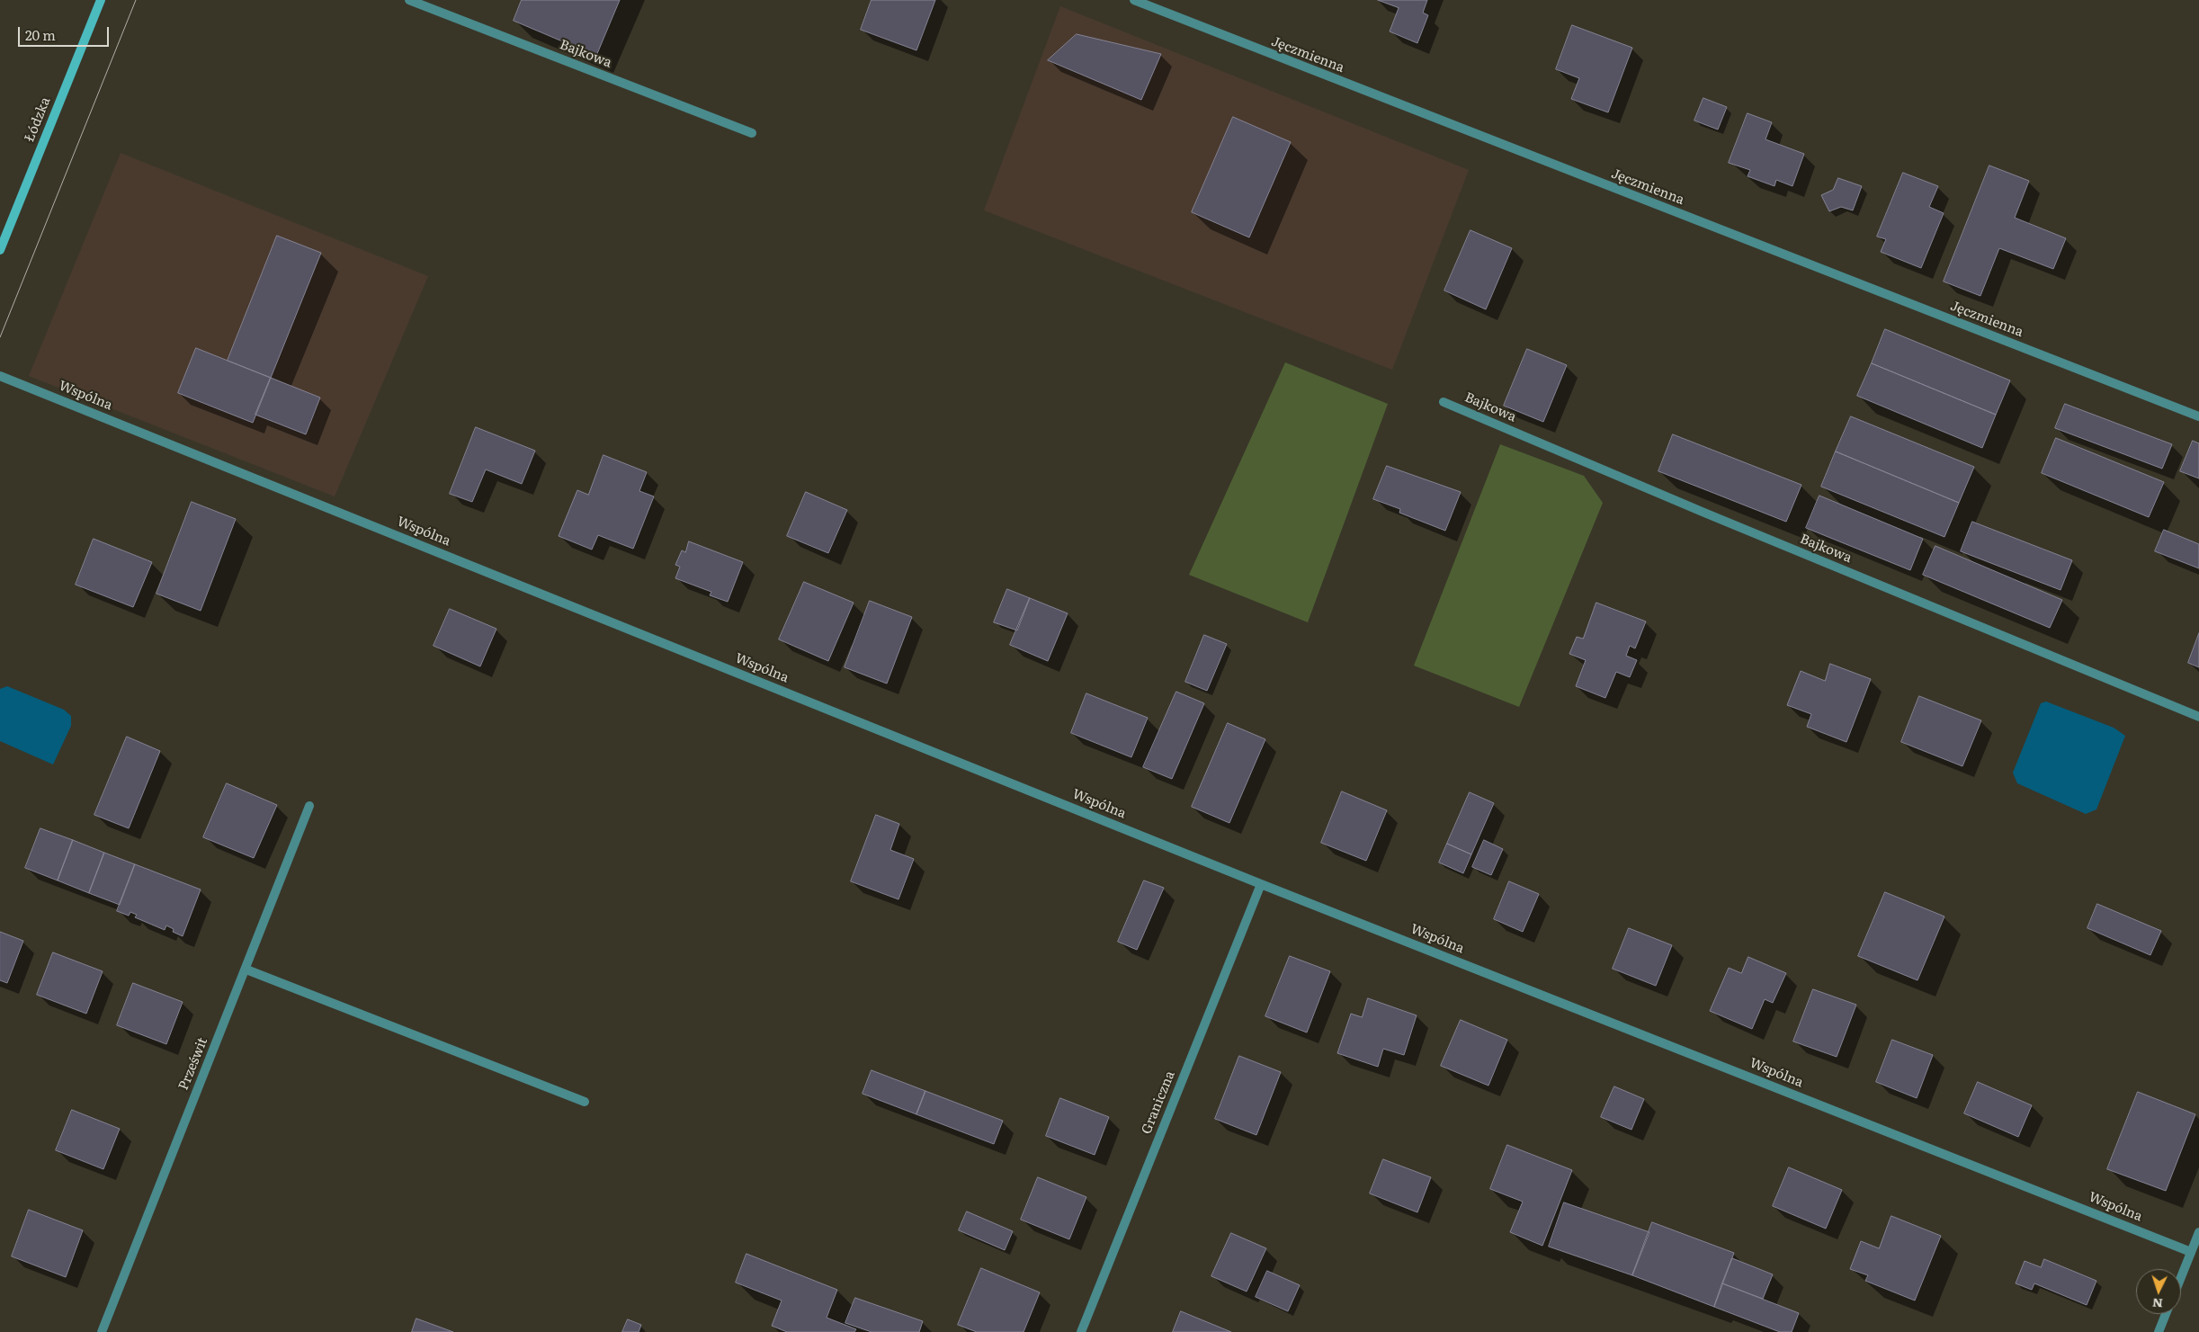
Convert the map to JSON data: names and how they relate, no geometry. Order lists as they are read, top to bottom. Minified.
{"streets":{"main road":["Łódzka"],"street":["Bajkowa","Jęczmienna","Wspólna","Prześwit","Graniczna"]},"crossings":[["Wspólna","Graniczna"]],"scale_bar":"20 m","north":"bottom"}
